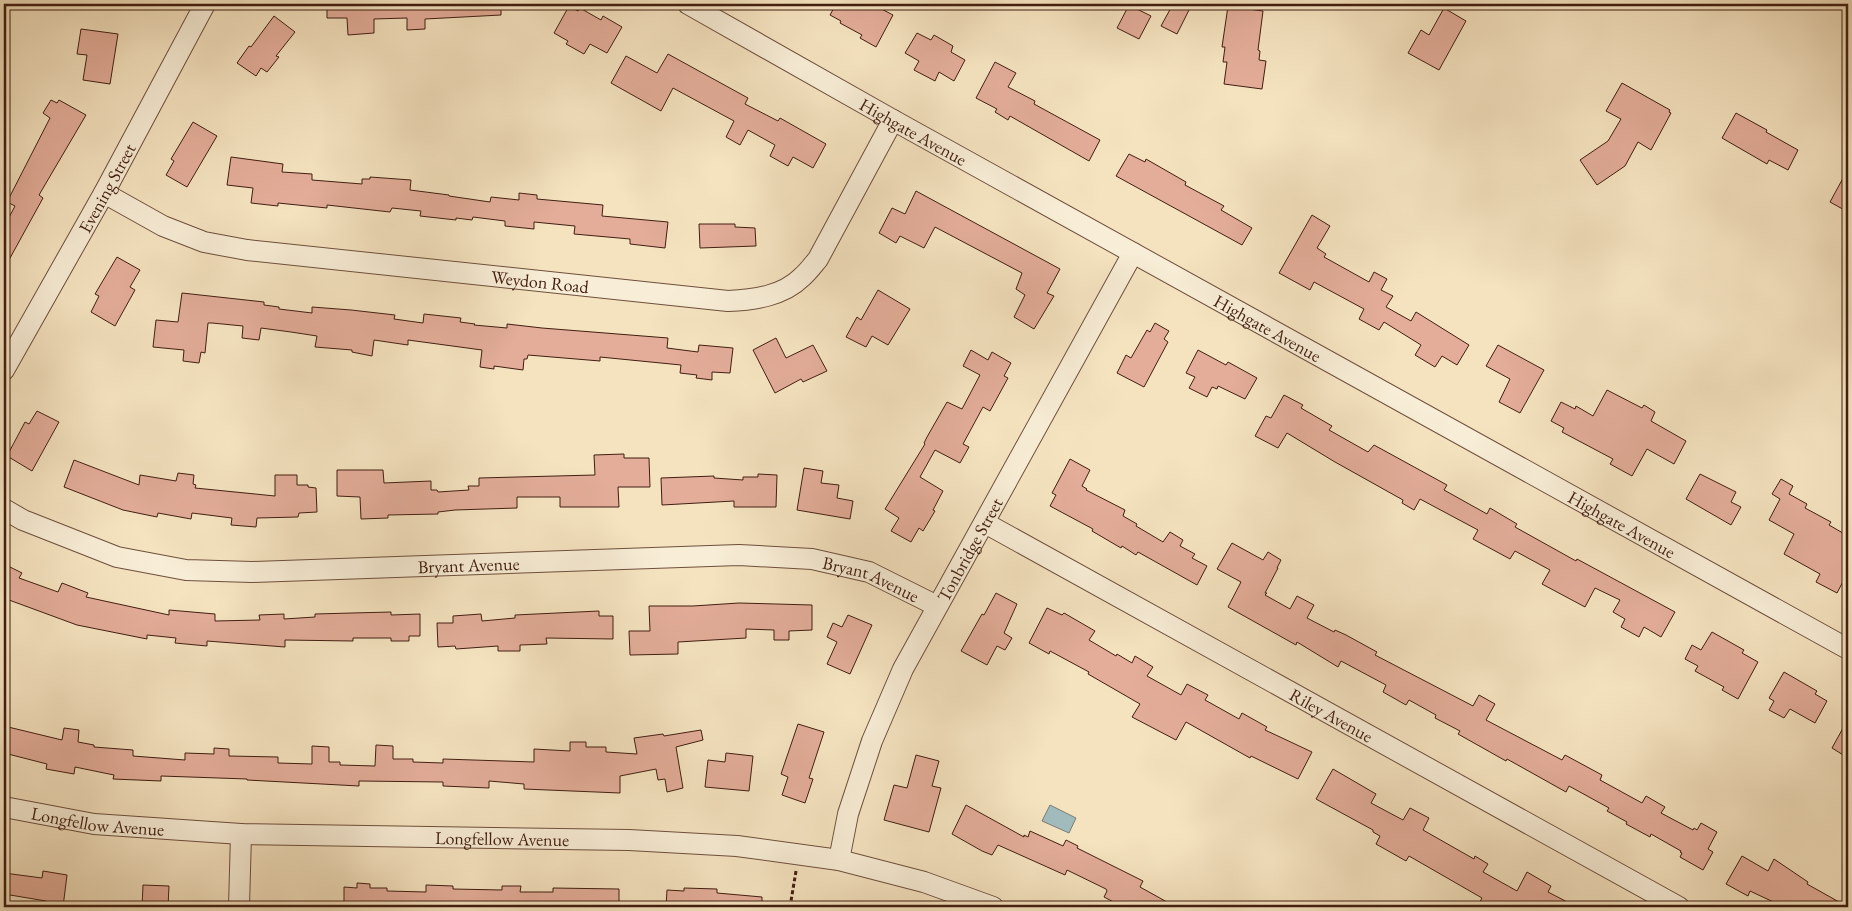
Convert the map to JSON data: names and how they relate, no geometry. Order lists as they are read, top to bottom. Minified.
{"streets":{"street":["Highgate Avenue","Evening Street","Weydon Road","Tonbridge Street","Bryant Avenue","Riley Avenue","Longfellow Avenue"]},"crossings":[["Highgate Avenue","Weydon Road"],["Highgate Avenue","Tonbridge Street"],["Evening Street","Weydon Road"],["Tonbridge Street","Bryant Avenue"],["Tonbridge Street","Riley Avenue"],["Tonbridge Street","Longfellow Avenue"]]}
